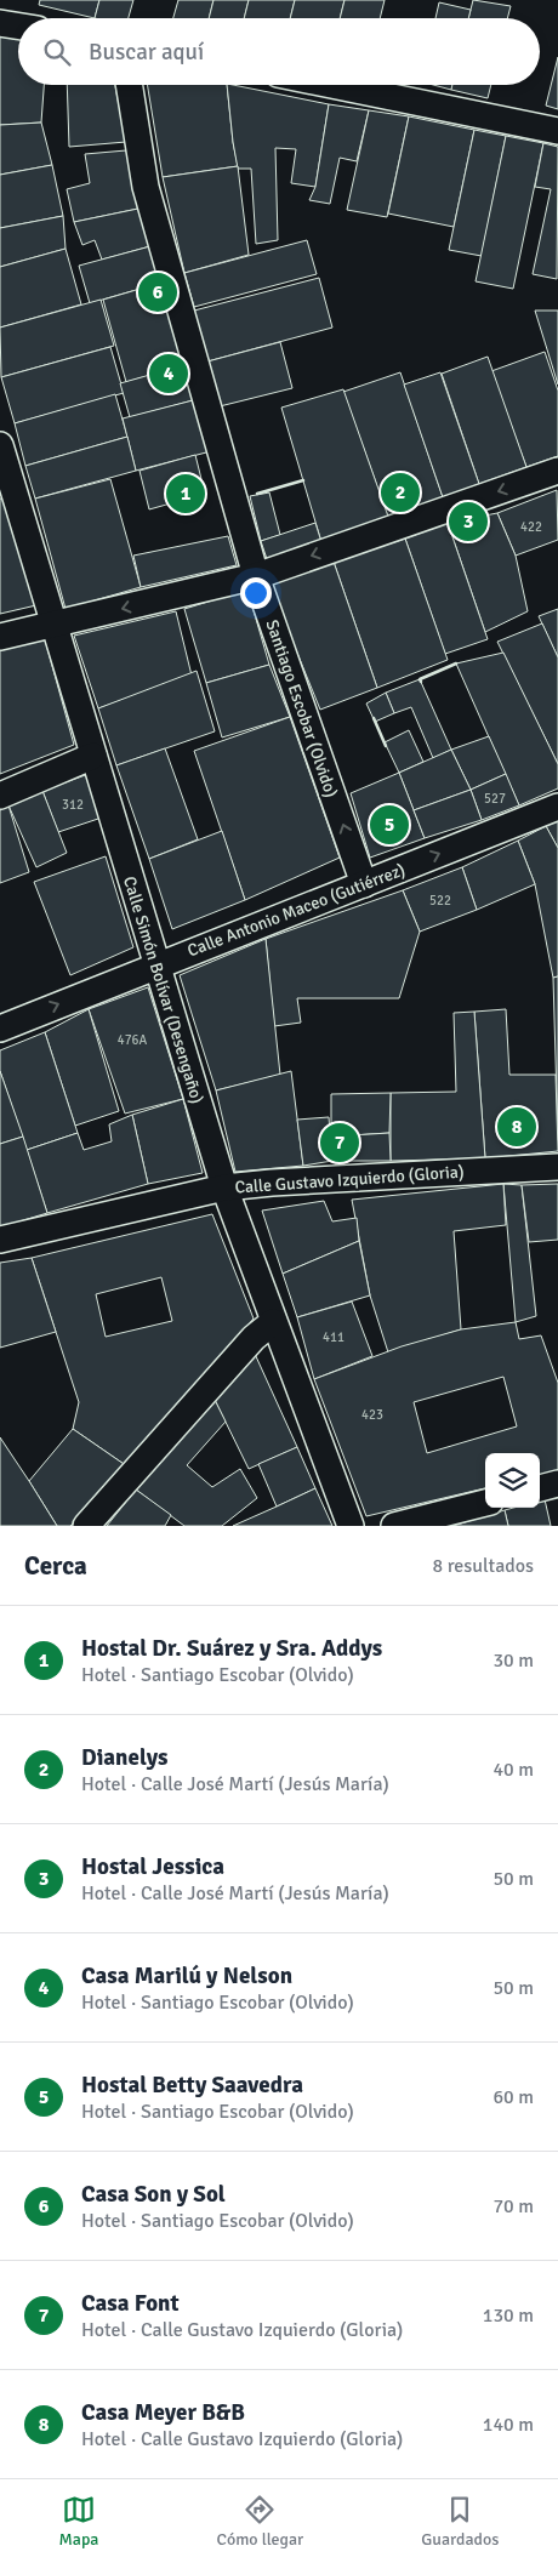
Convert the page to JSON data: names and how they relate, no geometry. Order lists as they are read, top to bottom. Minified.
{"streets":{"street":["Santiago Escobar (Olvido)","Calle Antonio Maceo (Gutiérrez)","Calle Simón Bolívar (Desengaño)","Calle Gustavo Izquierdo (Gloria)"]},"crossings":[["Santiago Escobar (Olvido)","Calle Antonio Maceo (Gutiérrez)"],["Calle Antonio Maceo (Gutiérrez)","Calle Simón Bolívar (Desengaño)"],["Calle Simón Bolívar (Desengaño)","Calle Gustavo Izquierdo (Gloria)"]],"one_way":["Santiago Escobar (Olvido)","Calle Antonio Maceo (Gutiérrez)"],"house_numbers":["422","527","312","522","476A","411","423"],"page":{"search":"Buscar aquí","pins":["6","4","2","1","3","5","8","7"],"heading":["Cerca","8 resultados"],"list":[{"mark":"1","name":"Hostal Dr. Suárez y Sra. Addys","note":"Hotel · Santiago Escobar (Olvido)","value":"30 m"},{"mark":"2","name":"Dianelys","note":"Hotel · Calle José Martí (Jesús María)","value":"40 m"},{"mark":"3","name":"Hostal Jessica","note":"Hotel · Calle José Martí (Jesús María)","value":"50 m"},{"mark":"4","name":"Casa Marilú y Nelson","note":"Hotel · Santiago Escobar (Olvido)","value":"50 m"},{"mark":"5","name":"Hostal Betty Saavedra","note":"Hotel · Santiago Escobar (Olvido)","value":"60 m"},{"mark":"6","name":"Casa Son y Sol","note":"Hotel · Santiago Escobar (Olvido)","value":"70 m"},{"mark":"7","name":"Casa Font","note":"Hotel · Calle Gustavo Izquierdo (Gloria)","value":"130 m"},{"mark":"8","name":"Casa Meyer B&B","note":"Hotel · Calle Gustavo Izquierdo (Gloria)","value":"140 m"}],"nav":["Mapa","Cómo llegar","Guardados"]}}
